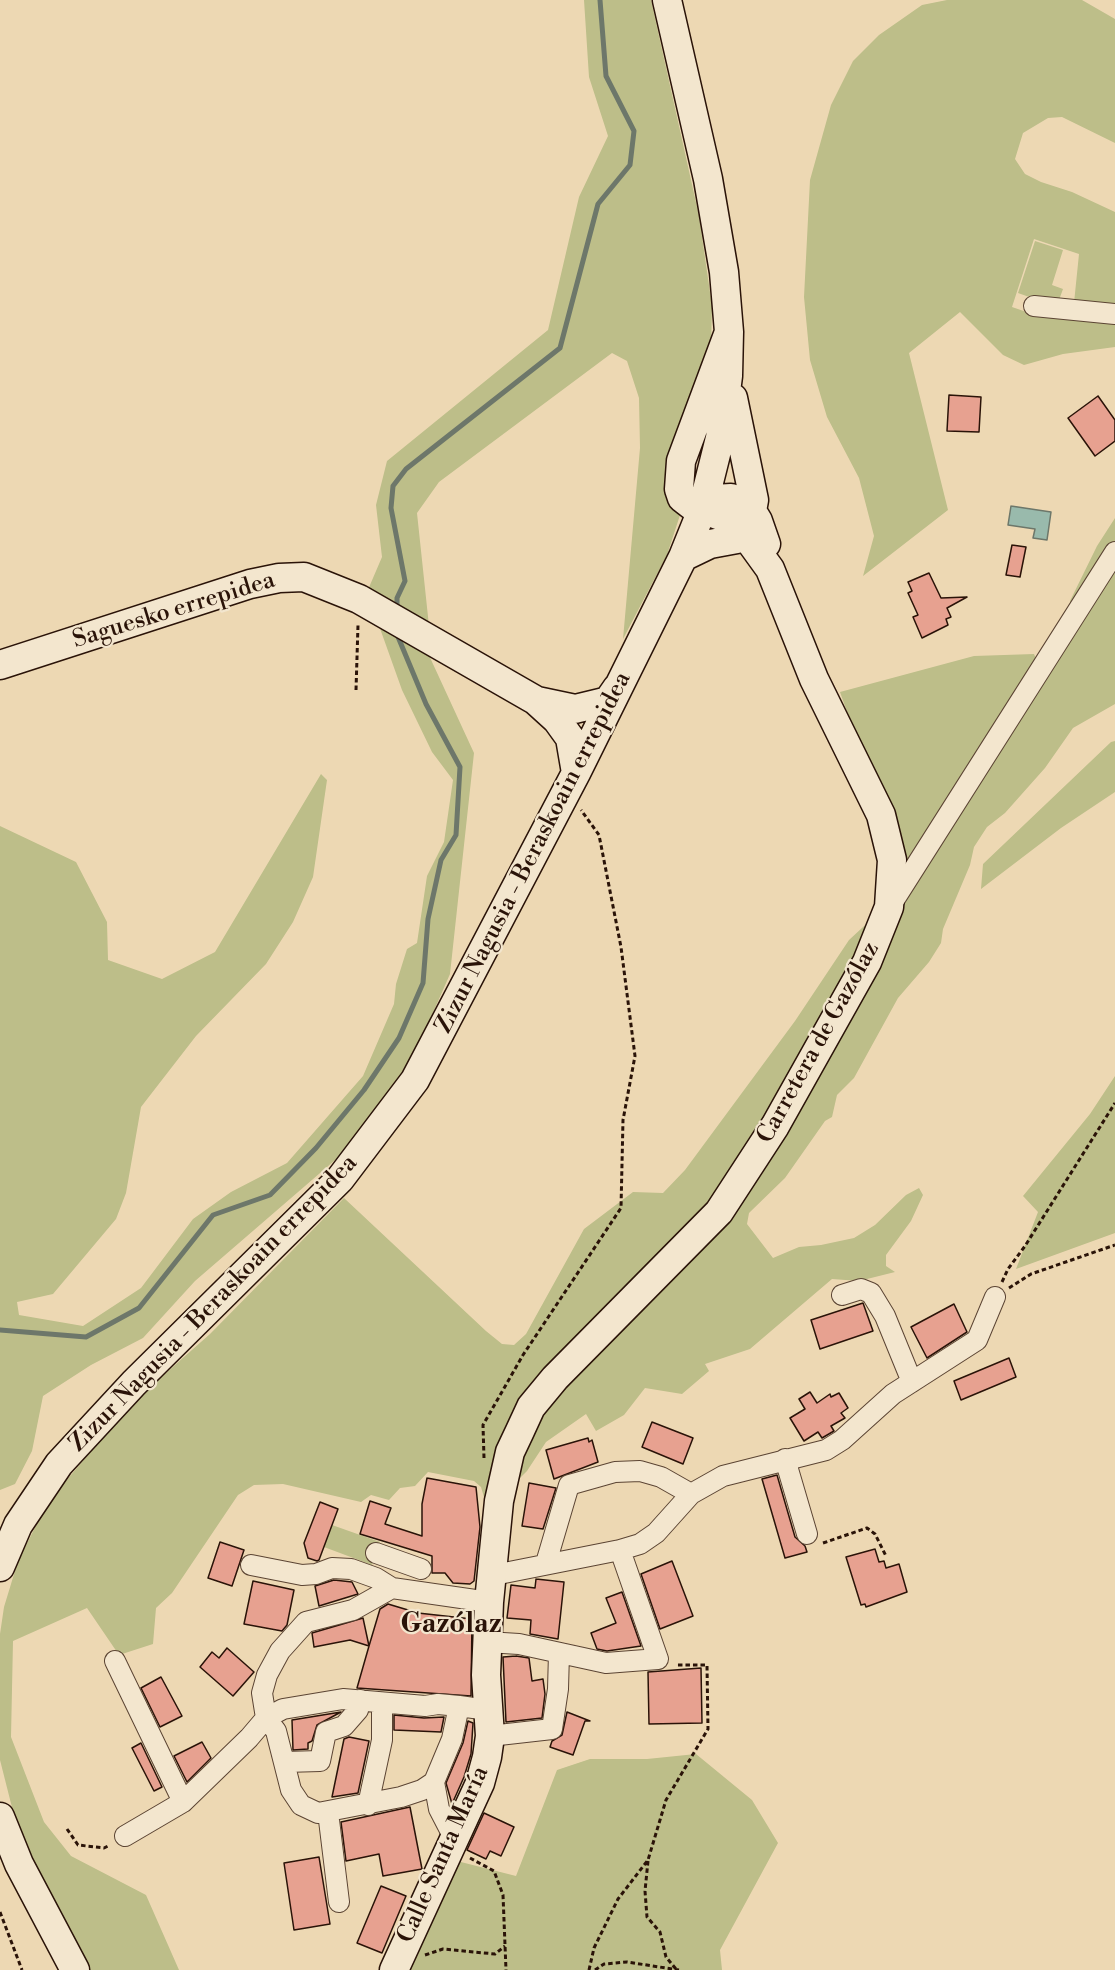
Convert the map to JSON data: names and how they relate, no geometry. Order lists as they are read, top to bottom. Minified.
{"streets":{"street":["Saguesko errepidea","Zizur Nagusia - Beraskoain errepidea","Carretera de Gazólaz","Calle Santa María"]},"crossings":[["Carretera de Gazólaz","Calle Santa María"]],"districts":["Gazólaz"]}
